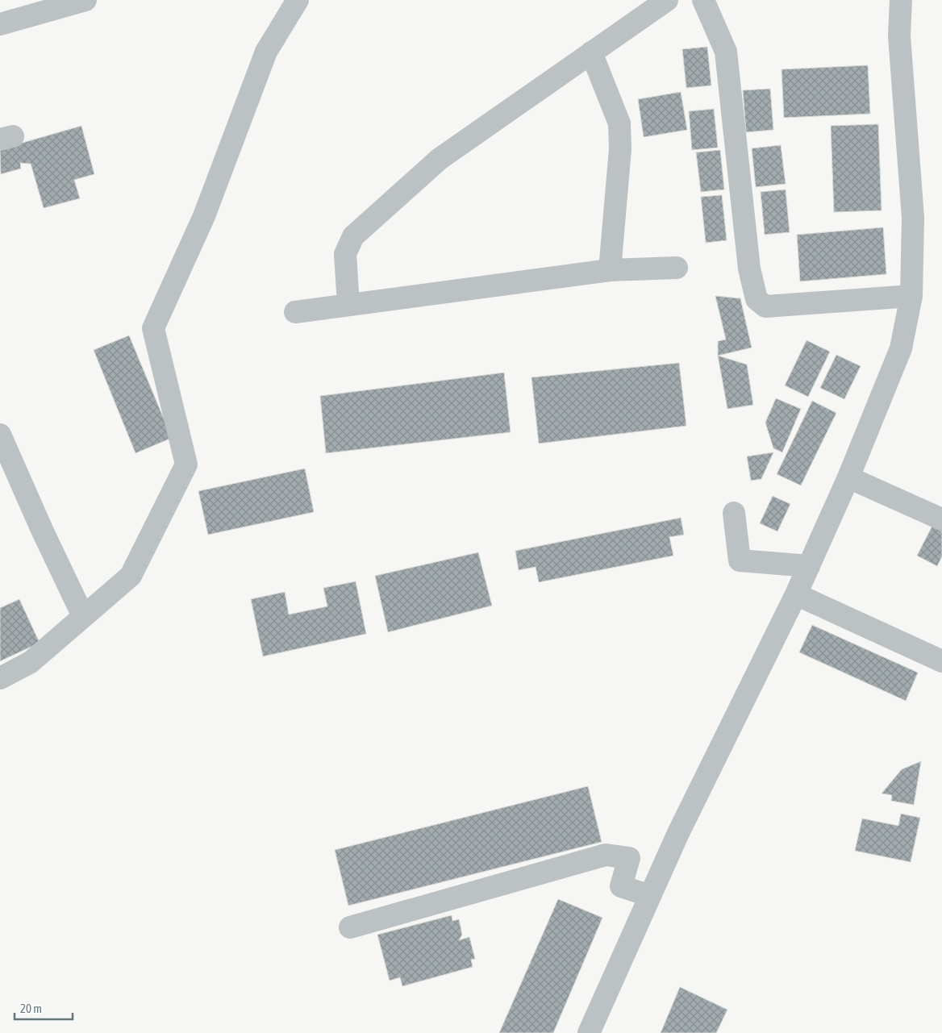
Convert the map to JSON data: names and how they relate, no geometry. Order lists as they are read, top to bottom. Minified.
{"scale_bar":"20 m"}
